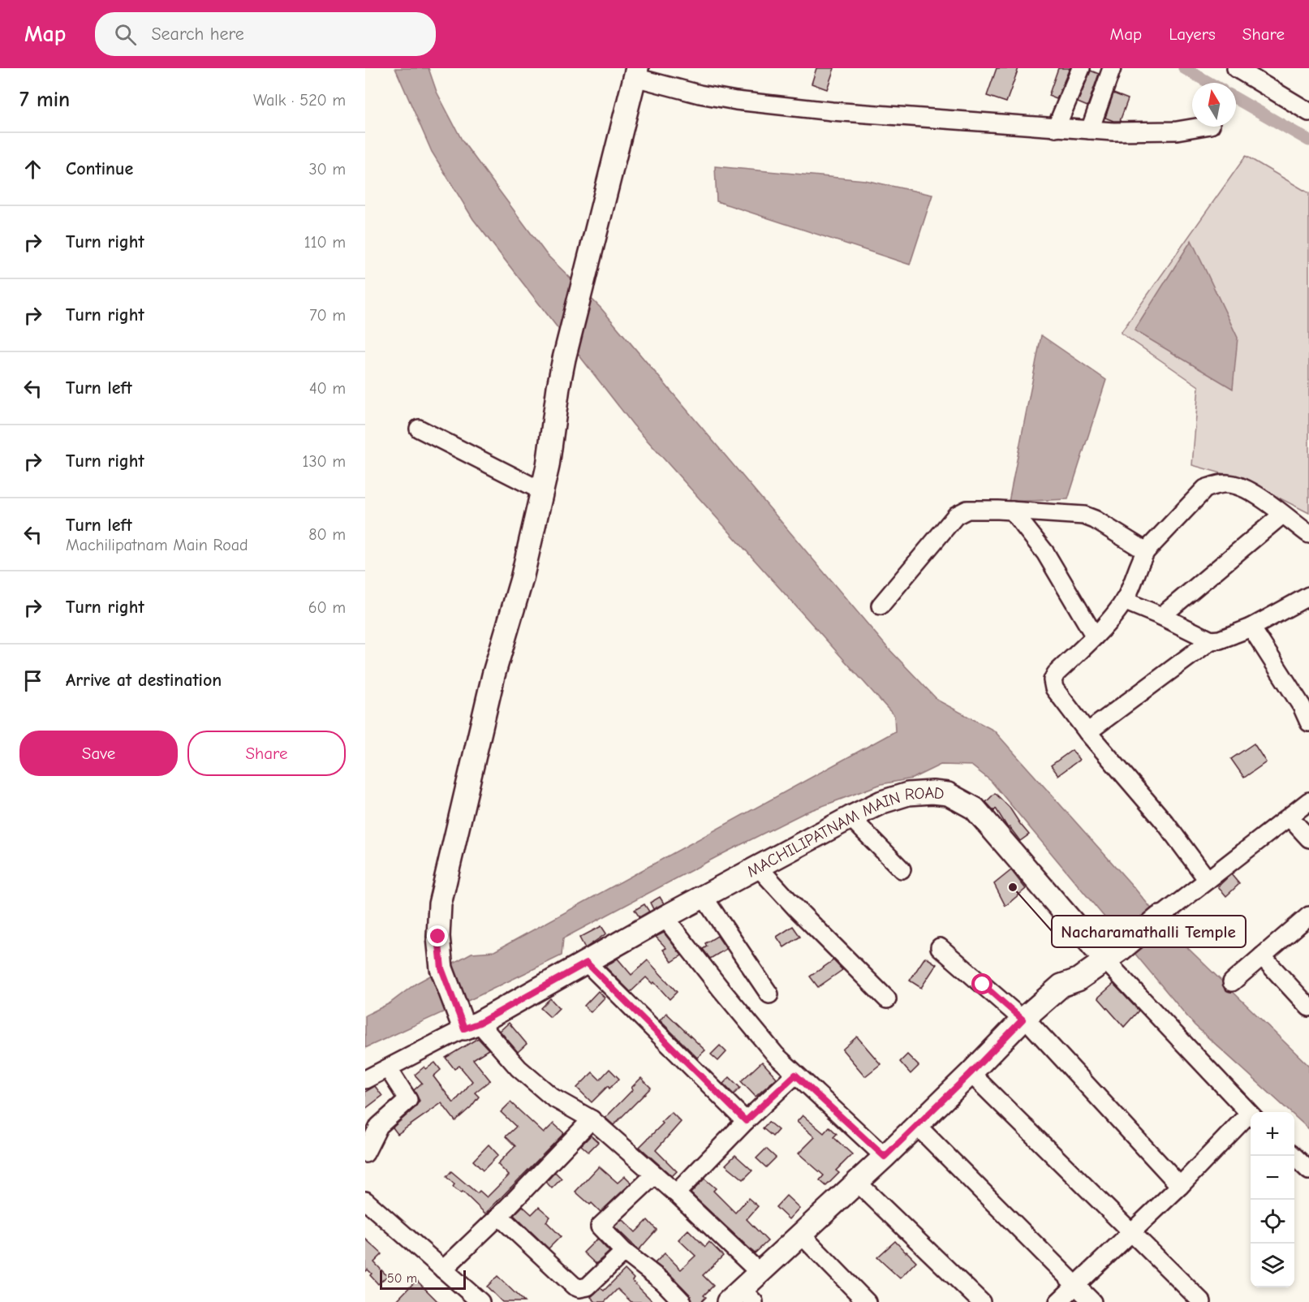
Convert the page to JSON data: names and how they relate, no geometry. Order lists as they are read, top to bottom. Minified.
{"streets":{"main road":["MACHILIPATNAM MAIN ROAD"]},"places":["Nacharamathalli Temple"],"scale_bar":"50 m","north":"top","page":{"header":"Map","search":"Search here","nav":["Map","Layers","Share"],"heading":["7 min","Walk · 520 m"],"list":[["Continue","30 m"],["Turn right","110 m"],["Turn right","70 m"],["Turn left","40 m"],["Turn right","130 m"],["Turn left","Machilipatnam Main Road","80 m"],["Turn right","60 m"],"Arrive at destination"],"buttons":["Save","Share"],"map_buttons":["+","−"],"scale":"50 m"}}
